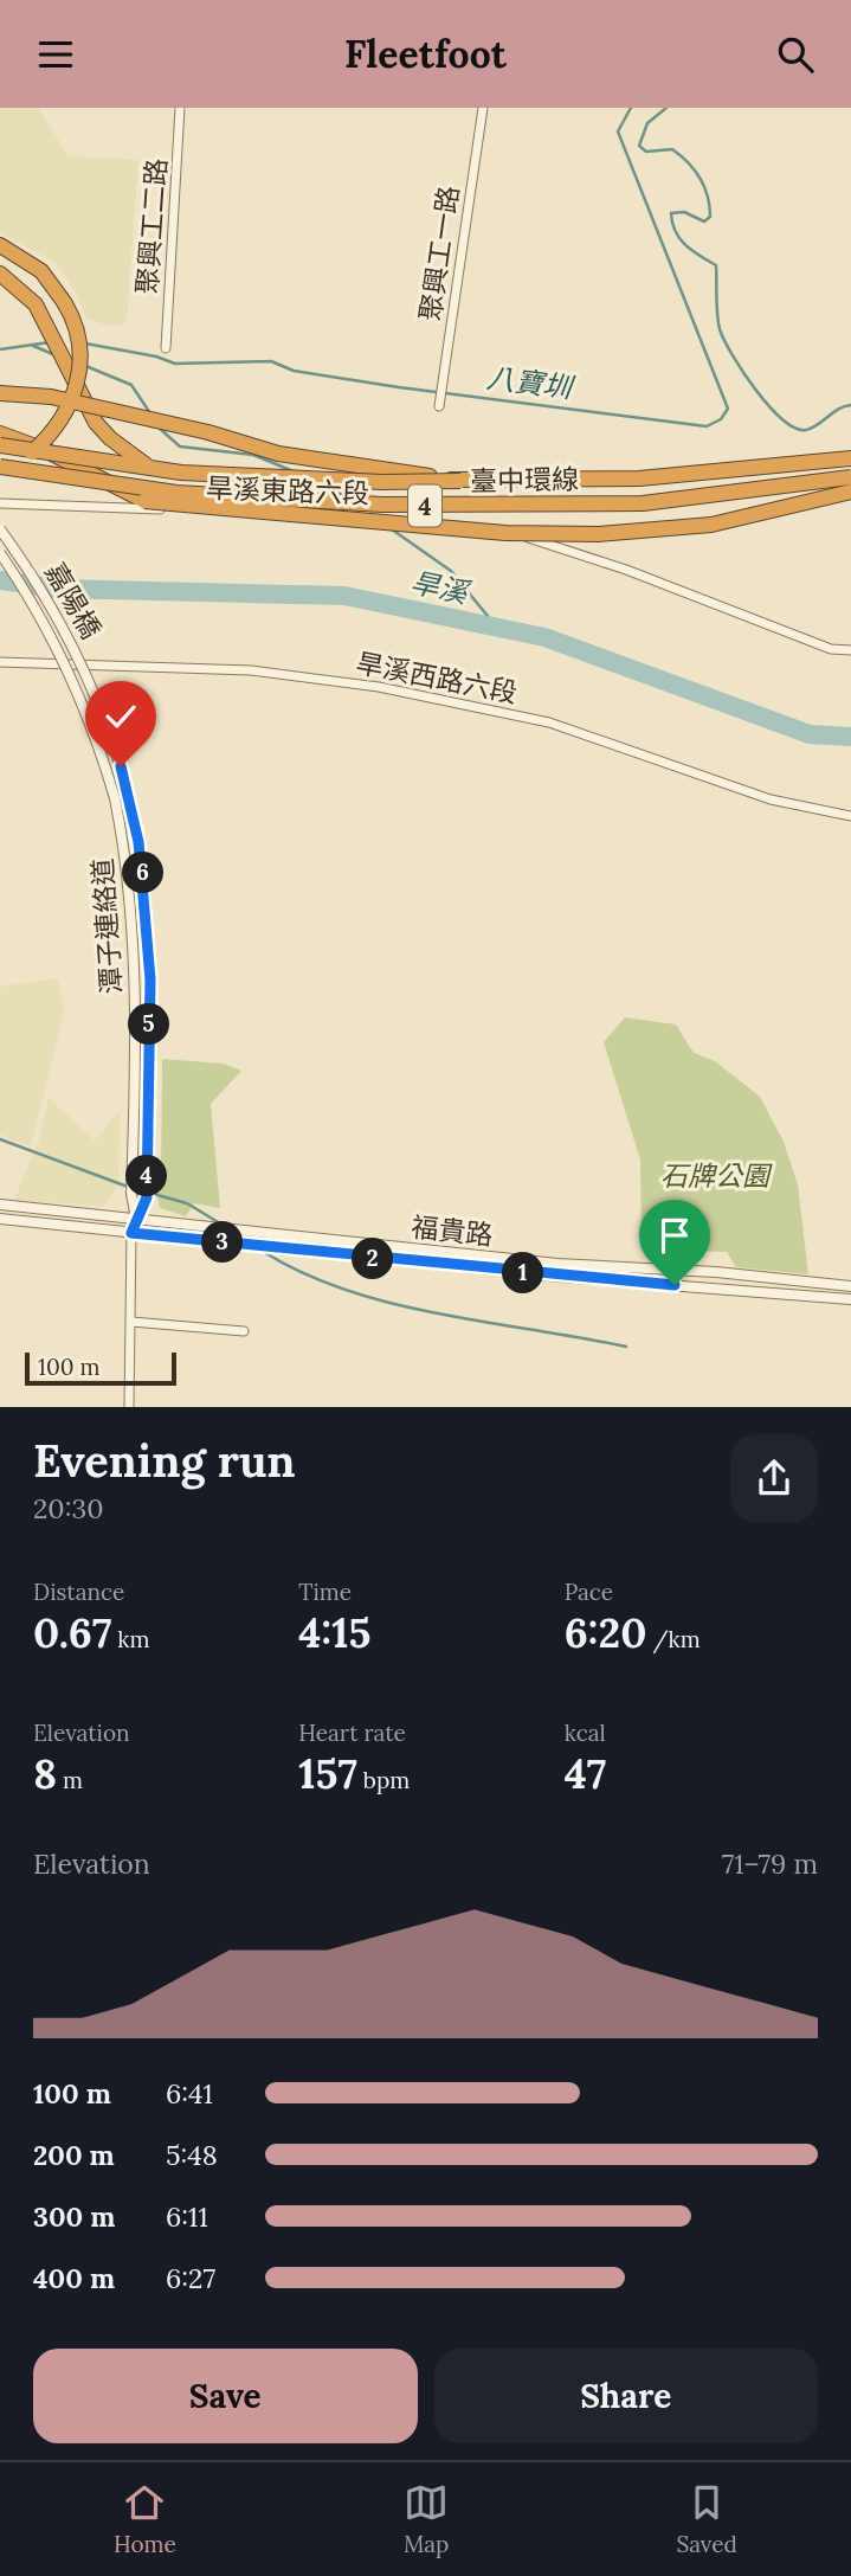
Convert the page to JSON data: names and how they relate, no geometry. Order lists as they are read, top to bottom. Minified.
{"streets":{"highway":["臺中環線","4"],"street":["聚興工二路","聚興工一路","旱溪東路六段","嘉陽橋","旱溪西路六段","潭子連絡道","福貴路"]},"crossings":[["嘉陽橋","潭子連絡道"],["潭子連絡道","福貴路"]],"water":["八寶圳","旱溪"],"parks":["石牌公園"],"scale_bar":"100 m","page":{"header":"Fleetfoot","pins":["6","5","4","3","2","1"],"scale":"100 m","heading":["Evening run","20:30"],"stats":[["Distance","0.67 km"],["Time","4:15"],["Pace","6:20 /km"],["Elevation","8 m"],["Heart rate","157 bpm"],["kcal","47"]],"chart":["Elevation","71–79 m"],"list":[{"name":"100 m","note":"6:41"},{"name":"200 m","note":"5:48"},{"name":"300 m","note":"6:11"},{"name":"400 m","note":"6:27"}],"buttons":["Save","Share"],"tabs":["Home","Map","Saved"]}}
